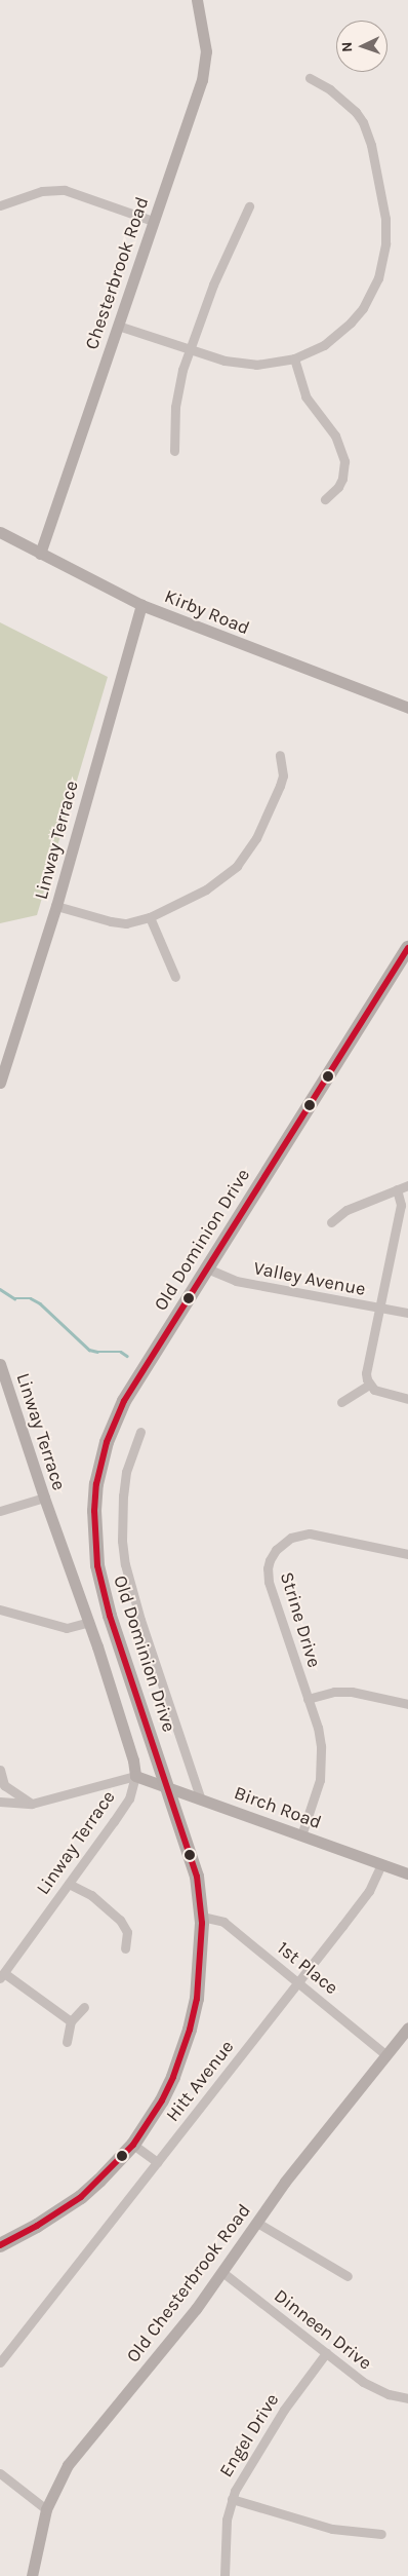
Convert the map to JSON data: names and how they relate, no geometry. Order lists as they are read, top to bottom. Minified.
{"streets":{"main road":["Old Dominion Drive"],"street":["Chesterbrook Road","Kirby Road","Linway Terrace","Valley Avenue","Strine Drive","Birch Road","1st Place","Hitt Avenue","Old Chesterbrook Road","Dinneen Drive","Engel Drive"]},"crossings":[["Chesterbrook Road","Kirby Road"],["Kirby Road","Linway Terrace"],["Linway Terrace","Birch Road"],["Old Dominion Drive","Valley Avenue"],["Old Dominion Drive","Birch Road"],["Old Dominion Drive","1st Place"],["Strine Drive","Birch Road"],["Birch Road","Hitt Avenue"],["1st Place","Hitt Avenue"],["1st Place","Old Chesterbrook Road"],["Old Chesterbrook Road","Dinneen Drive"],["Dinneen Drive","Engel Drive"]],"north":"left"}
